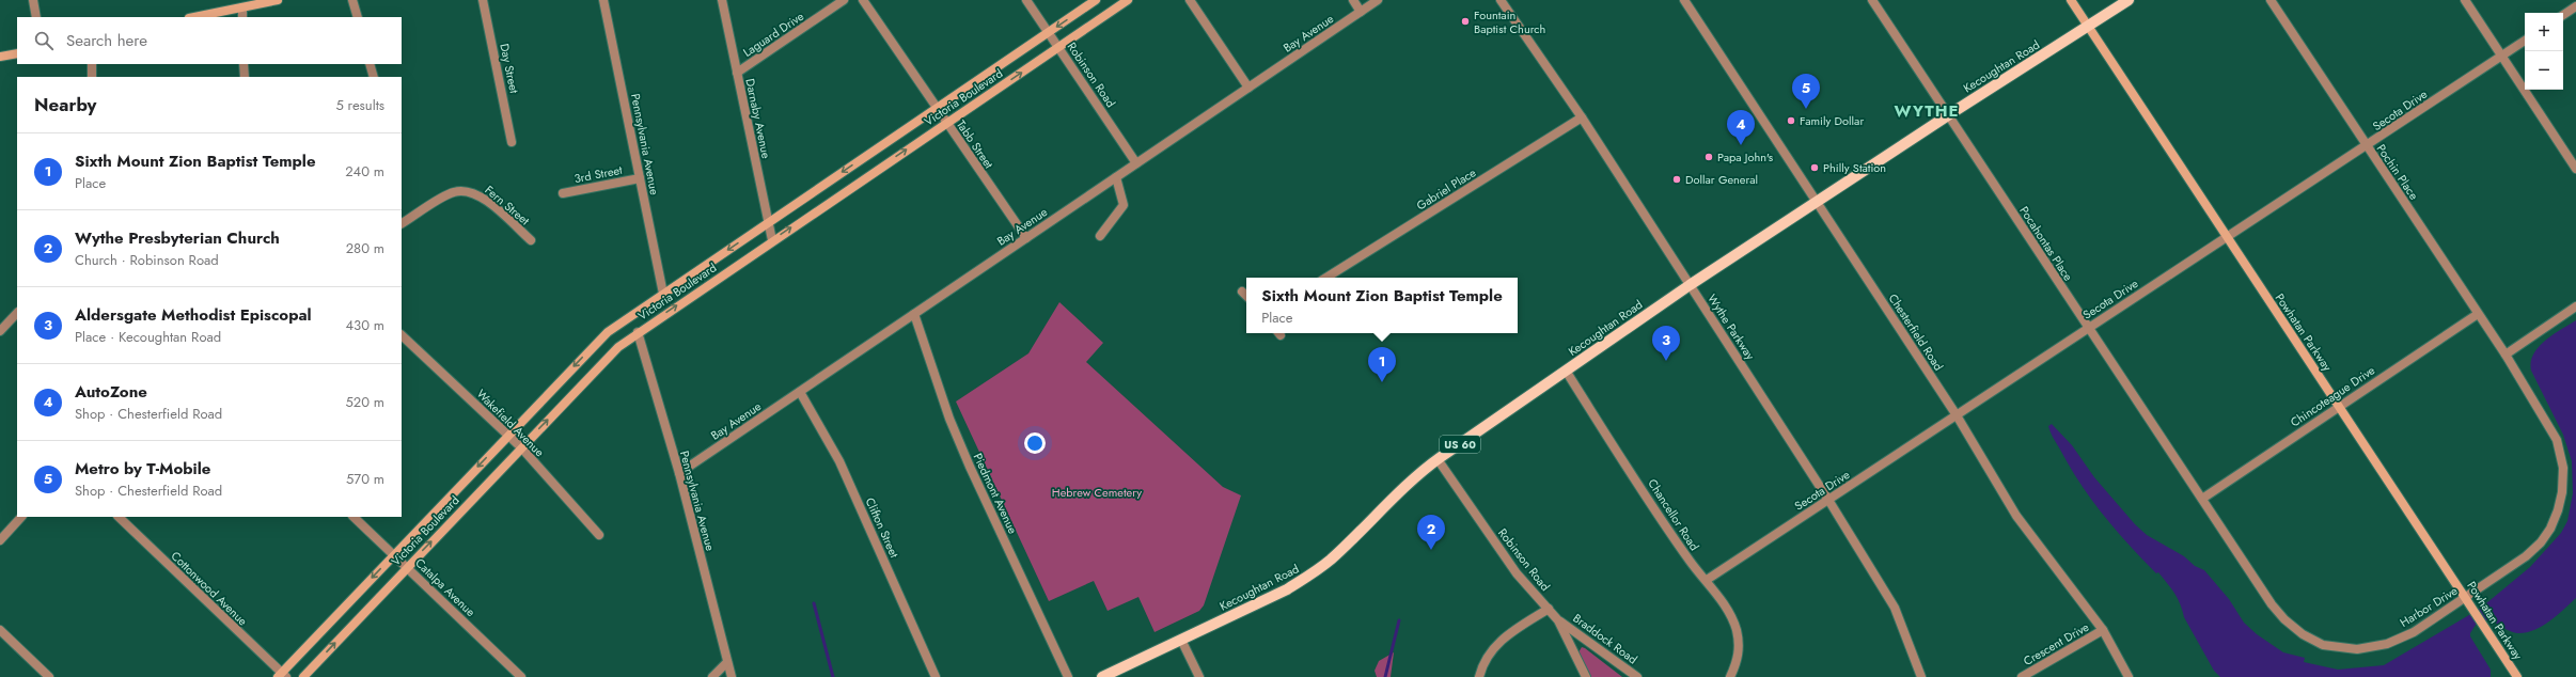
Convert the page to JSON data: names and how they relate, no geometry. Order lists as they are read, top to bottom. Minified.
{"streets":{"main road":["Kecoughtan Road","Victoria Boulevard","Powhatan Parkway","US 60"],"street":["Bay Avenue","Laguard Drive","Day Street","Robinson Road","Secota Drive","Darnaby Avenue","Pennsylvania Avenue","Tabb Street","Pochin Place","3rd Street","Gabriel Place","Fern Street","Pocahontas Place","Wythe Parkway","Chesterfield Road","Chincoteague Drive","Wakefield Avenue","Piedmont Avenue","Chancellor Road","Clifton Street","Catalpa Avenue","Cottonwood Avenue","Harbor Drive","Braddock Road","Crescent Drive"]},"crossings":[["Bay Avenue","Robinson Road"],["Bay Avenue","Pennsylvania Avenue"],["Bay Avenue","Tabb Street"],["Bay Avenue","Piedmont Avenue"],["Bay Avenue","Clifton Street"],["Laguard Drive","Darnaby Avenue"],["Kecoughtan Road","Robinson Road"],["Kecoughtan Road","Pocahontas Place"],["Kecoughtan Road","Wythe Parkway"],["Kecoughtan Road","Chesterfield Road"],["Kecoughtan Road","Powhatan Parkway"],["Kecoughtan Road","Chancellor Road"],["Robinson Road","Victoria Boulevard"],["Robinson Road","Braddock Road"],["Victoria Boulevard","Darnaby Avenue"],["Victoria Boulevard","Pennsylvania Avenue"],["Victoria Boulevard","Tabb Street"],["Victoria Boulevard","Wakefield Avenue"],["Victoria Boulevard","Catalpa Avenue"],["Victoria Boulevard","Cottonwood Avenue"],["Secota Drive","Pochin Place"],["Secota Drive","Pocahontas Place"],["Secota Drive","Wythe Parkway"],["Secota Drive","Chesterfield Road"],["Secota Drive","Powhatan Parkway"],["Secota Drive","Chancellor Road"],["Pennsylvania Avenue","3rd Street"],["Pochin Place","Chincoteague Drive"],["Pochin Place","Harbor Drive"],["Gabriel Place","Wythe Parkway"],["Pocahontas Place","Chincoteague Drive"],["Pocahontas Place","Harbor Drive"],["Chesterfield Road","Crescent Drive"],["Powhatan Parkway","Chincoteague Drive"],["Powhatan Parkway","Harbor Drive"],["Chincoteague Drive","Harbor Drive"]],"districts":["WYTHE"],"parks":["Hebrew Cemetery"],"places":["Fountain Baptist Church","Family Dollar","Papa John's","Philly Station","Dollar General"],"page":{"map_buttons":["+","−"],"search":"Search here","pins":["5","4","3","1","2"],"heading":["Nearby","5 results"],"list":[{"mark":"1","name":"Sixth Mount Zion Baptist Temple","note":"Place","value":"240 m"},{"mark":"2","name":"Wythe Presbyterian Church","note":"Church · Robinson Road","value":"280 m"},{"mark":"3","name":"Aldersgate Methodist Episcopal","note":"Place · Kecoughtan Road","value":"430 m"},{"mark":"4","name":"AutoZone","note":"Shop · Chesterfield Road","value":"520 m"},{"mark":"5","name":"Metro by T-Mobile","note":"Shop · Chesterfield Road","value":"570 m"}],"popup":["Sixth Mount Zion Baptist Temple","Place"]}}
